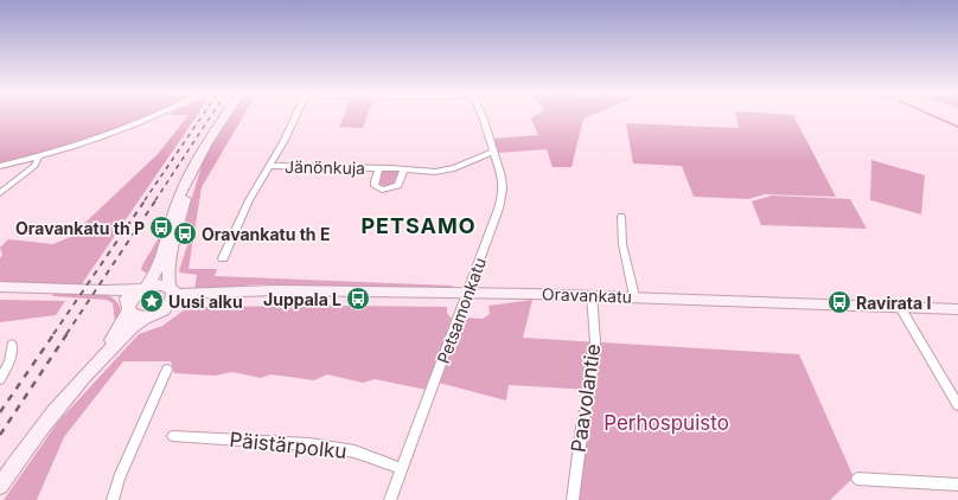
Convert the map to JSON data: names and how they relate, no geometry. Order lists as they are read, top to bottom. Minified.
{"streets":{"street":["Jänönkuja","Oravankatu","Petsamonkatu","Paavolantie","Päistärpolku"]},"crossings":[["Jänönkuja","Petsamonkatu"],["Oravankatu","Petsamonkatu"],["Oravankatu","Paavolantie"],["Petsamonkatu","Päistärpolku"]],"districts":["PETSAMO"],"parks":["Perhospuisto"],"places":{"bus stop":["Oravankatu th P","Oravankatu th E","Juppala L","Ravirata I"],"place":["Uusi alku"]}}
